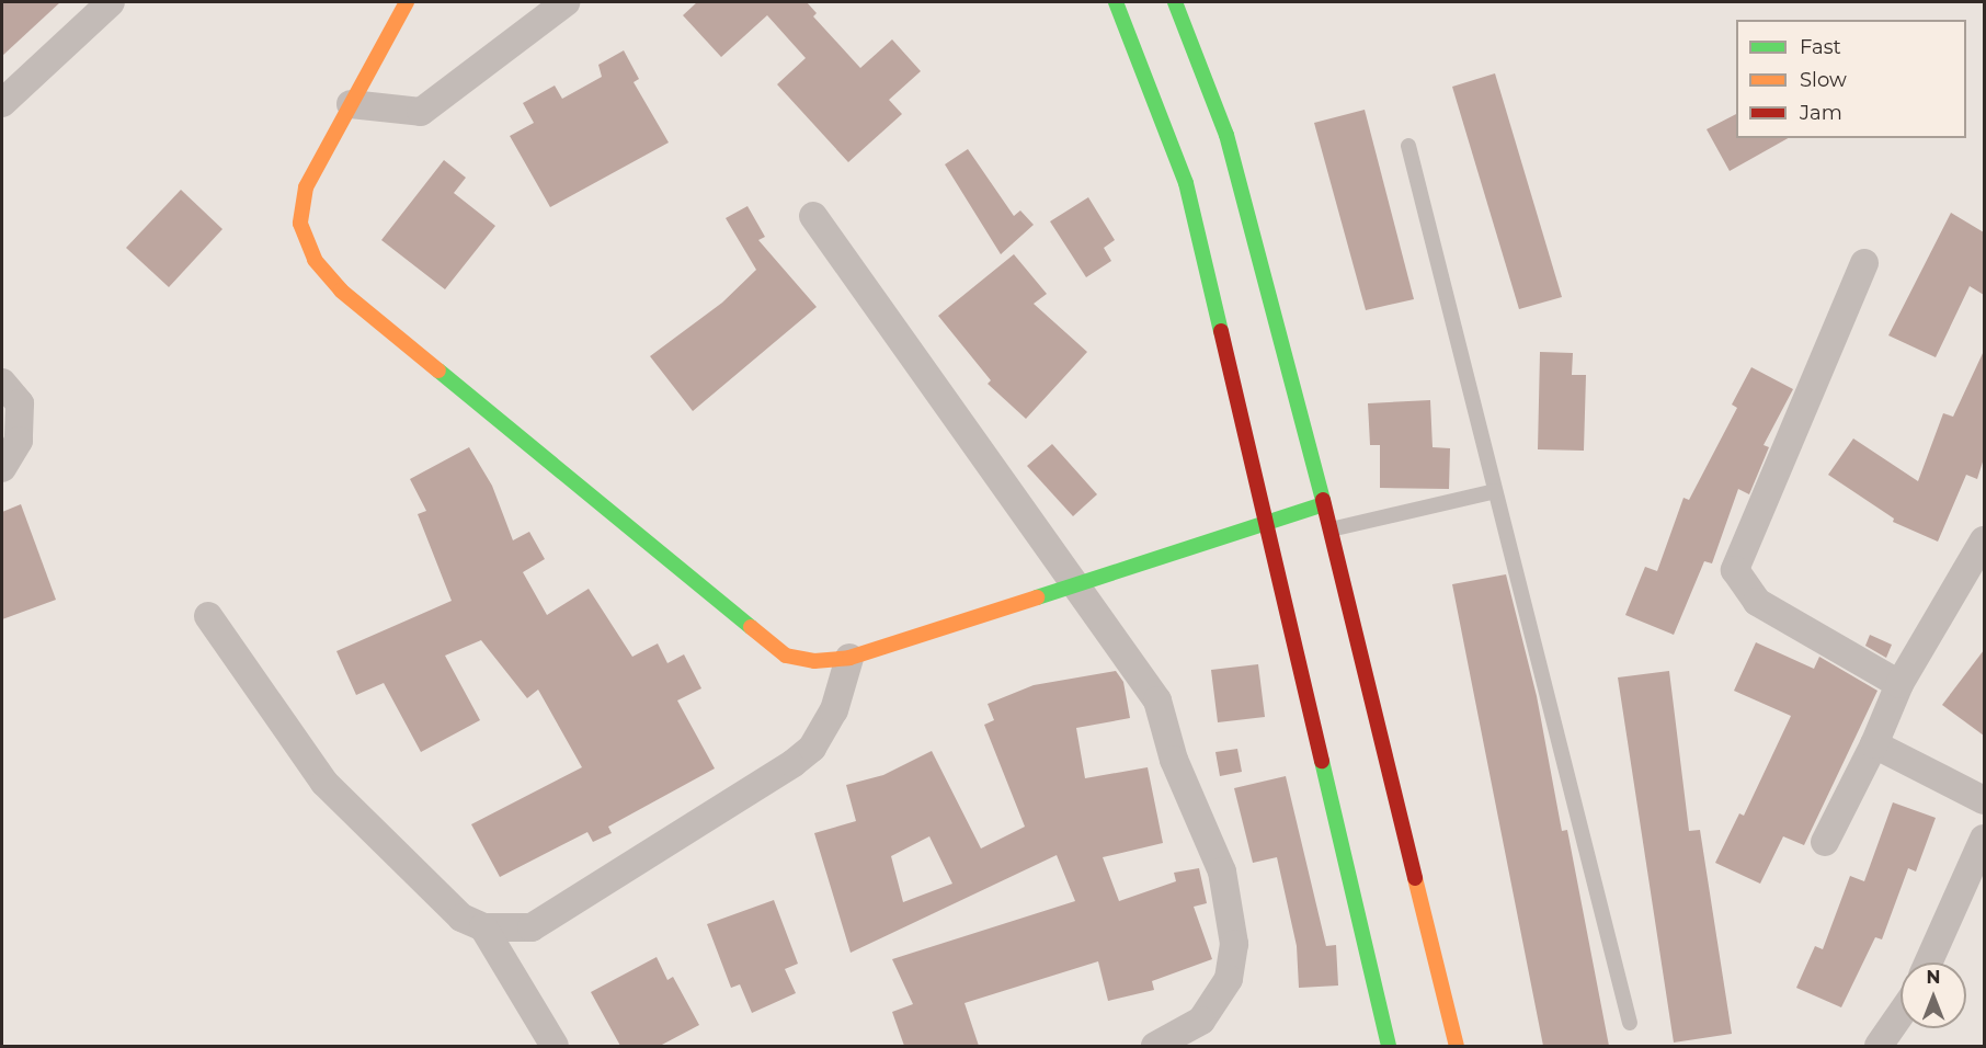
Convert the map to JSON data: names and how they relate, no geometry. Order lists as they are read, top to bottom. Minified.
{"legend":["Fast","Slow","Jam"],"north":"top"}
